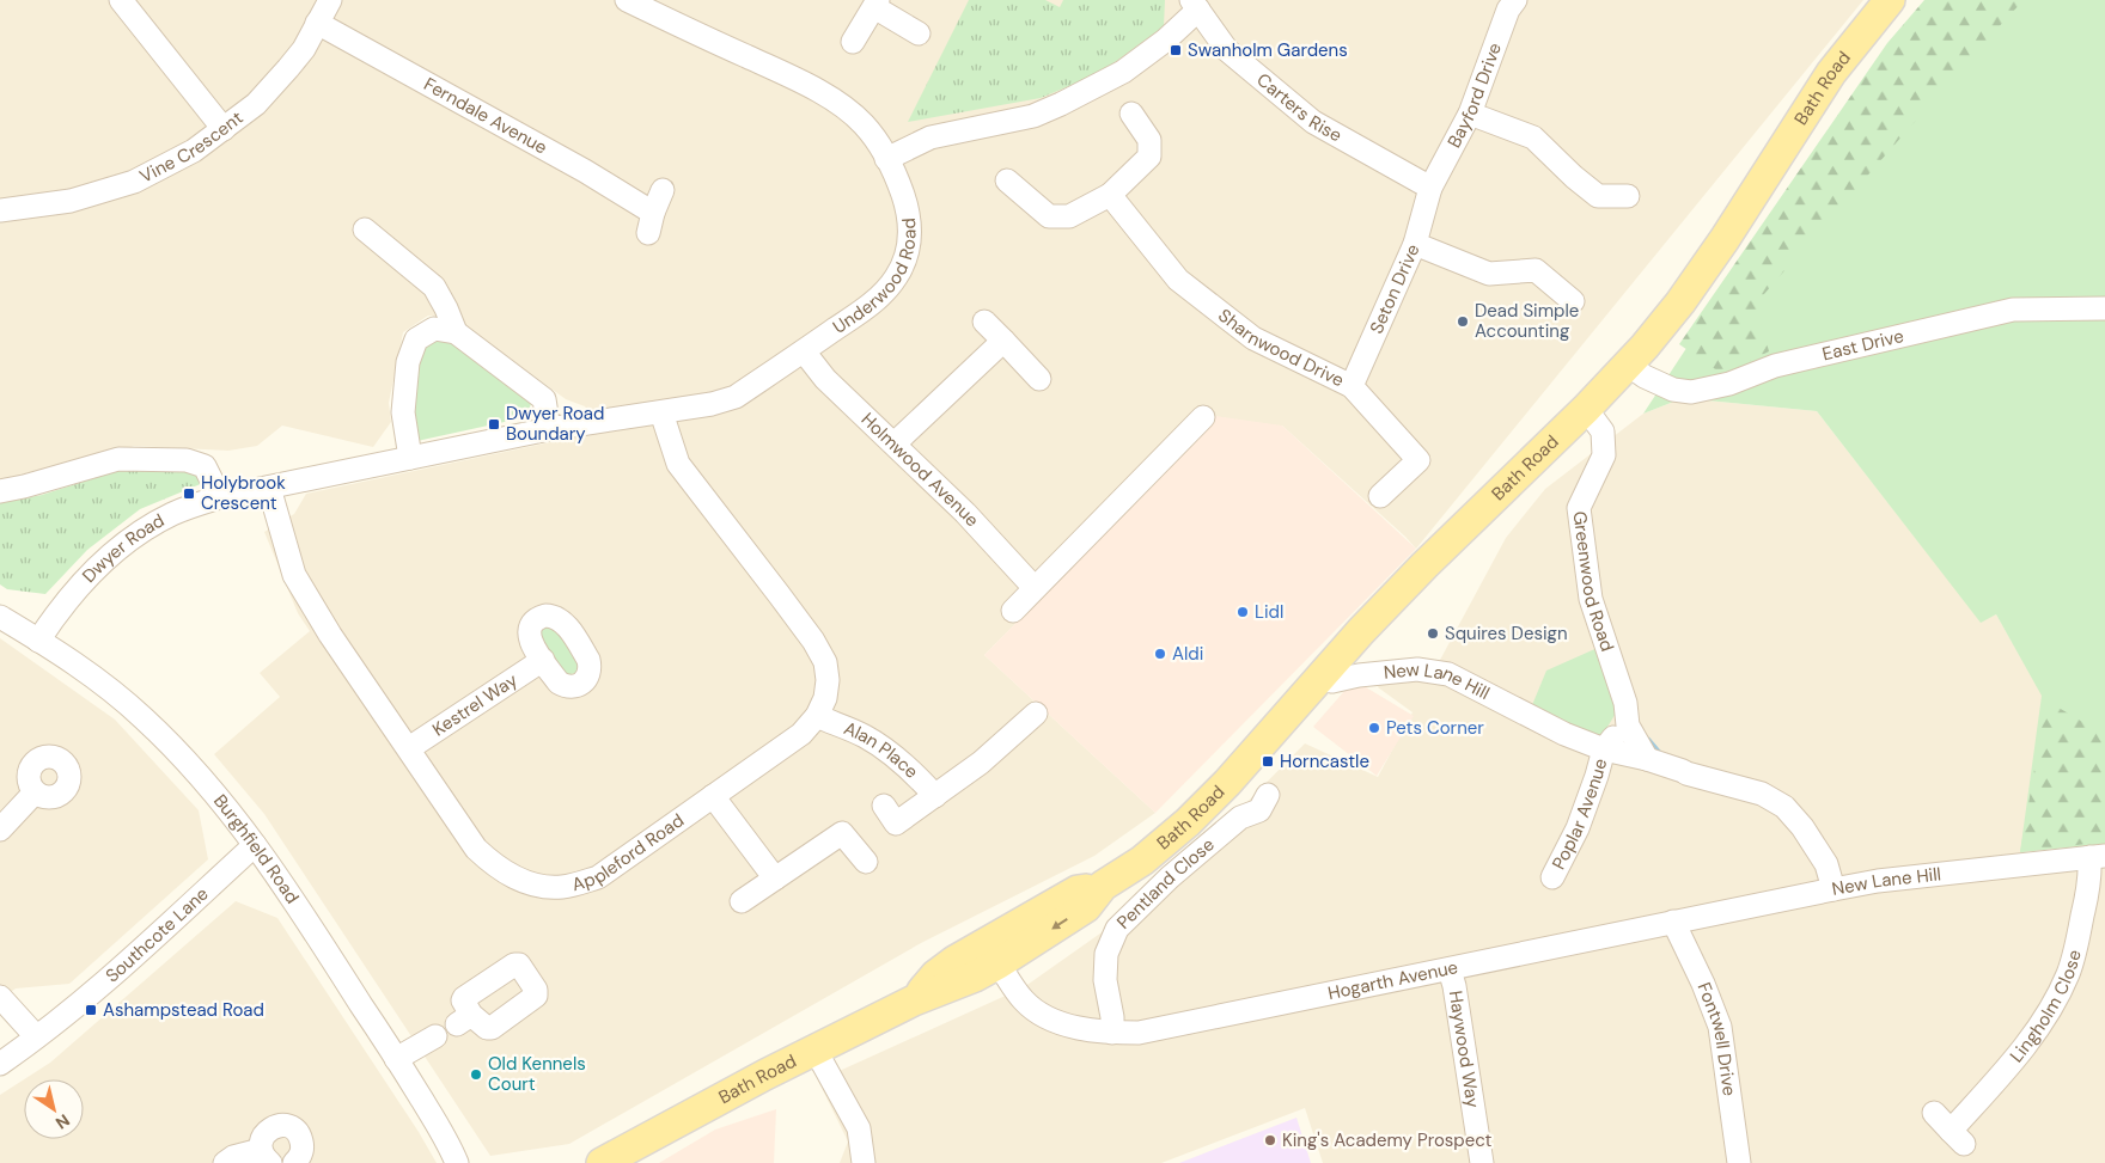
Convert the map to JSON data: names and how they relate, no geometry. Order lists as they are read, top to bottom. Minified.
{"streets":{"main road":["Bath Road"],"street":["Bayford Drive","Carters Rise","Ferndale Avenue","Vine Crescent","Underwood Road","Seton Drive","East Drive","Sharnwood Drive","Holmwood Avenue","Dwyer Road","Greenwood Road","New Lane Hill","Kestrel Way","Alan Place","Poplar Avenue","Burghfield Road","Appleford Road","Pentland Close","Southcote Lane","Hogarth Avenue","Lingholm Close","Fontwell Drive","Haywood Way"]},"crossings":[["Bath Road","East Drive"],["Bath Road","Greenwood Road"],["Bath Road","New Lane Hill"],["Bath Road","Hogarth Avenue"],["Bayford Drive","Carters Rise"],["Bayford Drive","Seton Drive"],["Carters Rise","Seton Drive"],["Ferndale Avenue","Vine Crescent"],["Underwood Road","Holmwood Avenue"],["Underwood Road","Dwyer Road"],["Underwood Road","Appleford Road"],["Seton Drive","Sharnwood Drive"],["Dwyer Road","Burghfield Road"],["Dwyer Road","Appleford Road"],["Greenwood Road","New Lane Hill"],["New Lane Hill","Poplar Avenue"],["New Lane Hill","Hogarth Avenue"],["New Lane Hill","Lingholm Close"],["Kestrel Way","Appleford Road"],["Alan Place","Appleford Road"],["Burghfield Road","Southcote Lane"],["Pentland Close","Hogarth Avenue"],["Hogarth Avenue","Fontwell Drive"],["Hogarth Avenue","Haywood Way"]],"places":{"transit":["Swanholm Gardens","Dwyer Road Boundary","Holybrook Crescent","Horncastle","Ashampstead Road"],"other":["Dead Simple Accounting","Lidl","Squires Design","Aldi","Pets Corner","Old Kennels Court","King's Academy Prospect"]},"north":"bottom right"}
